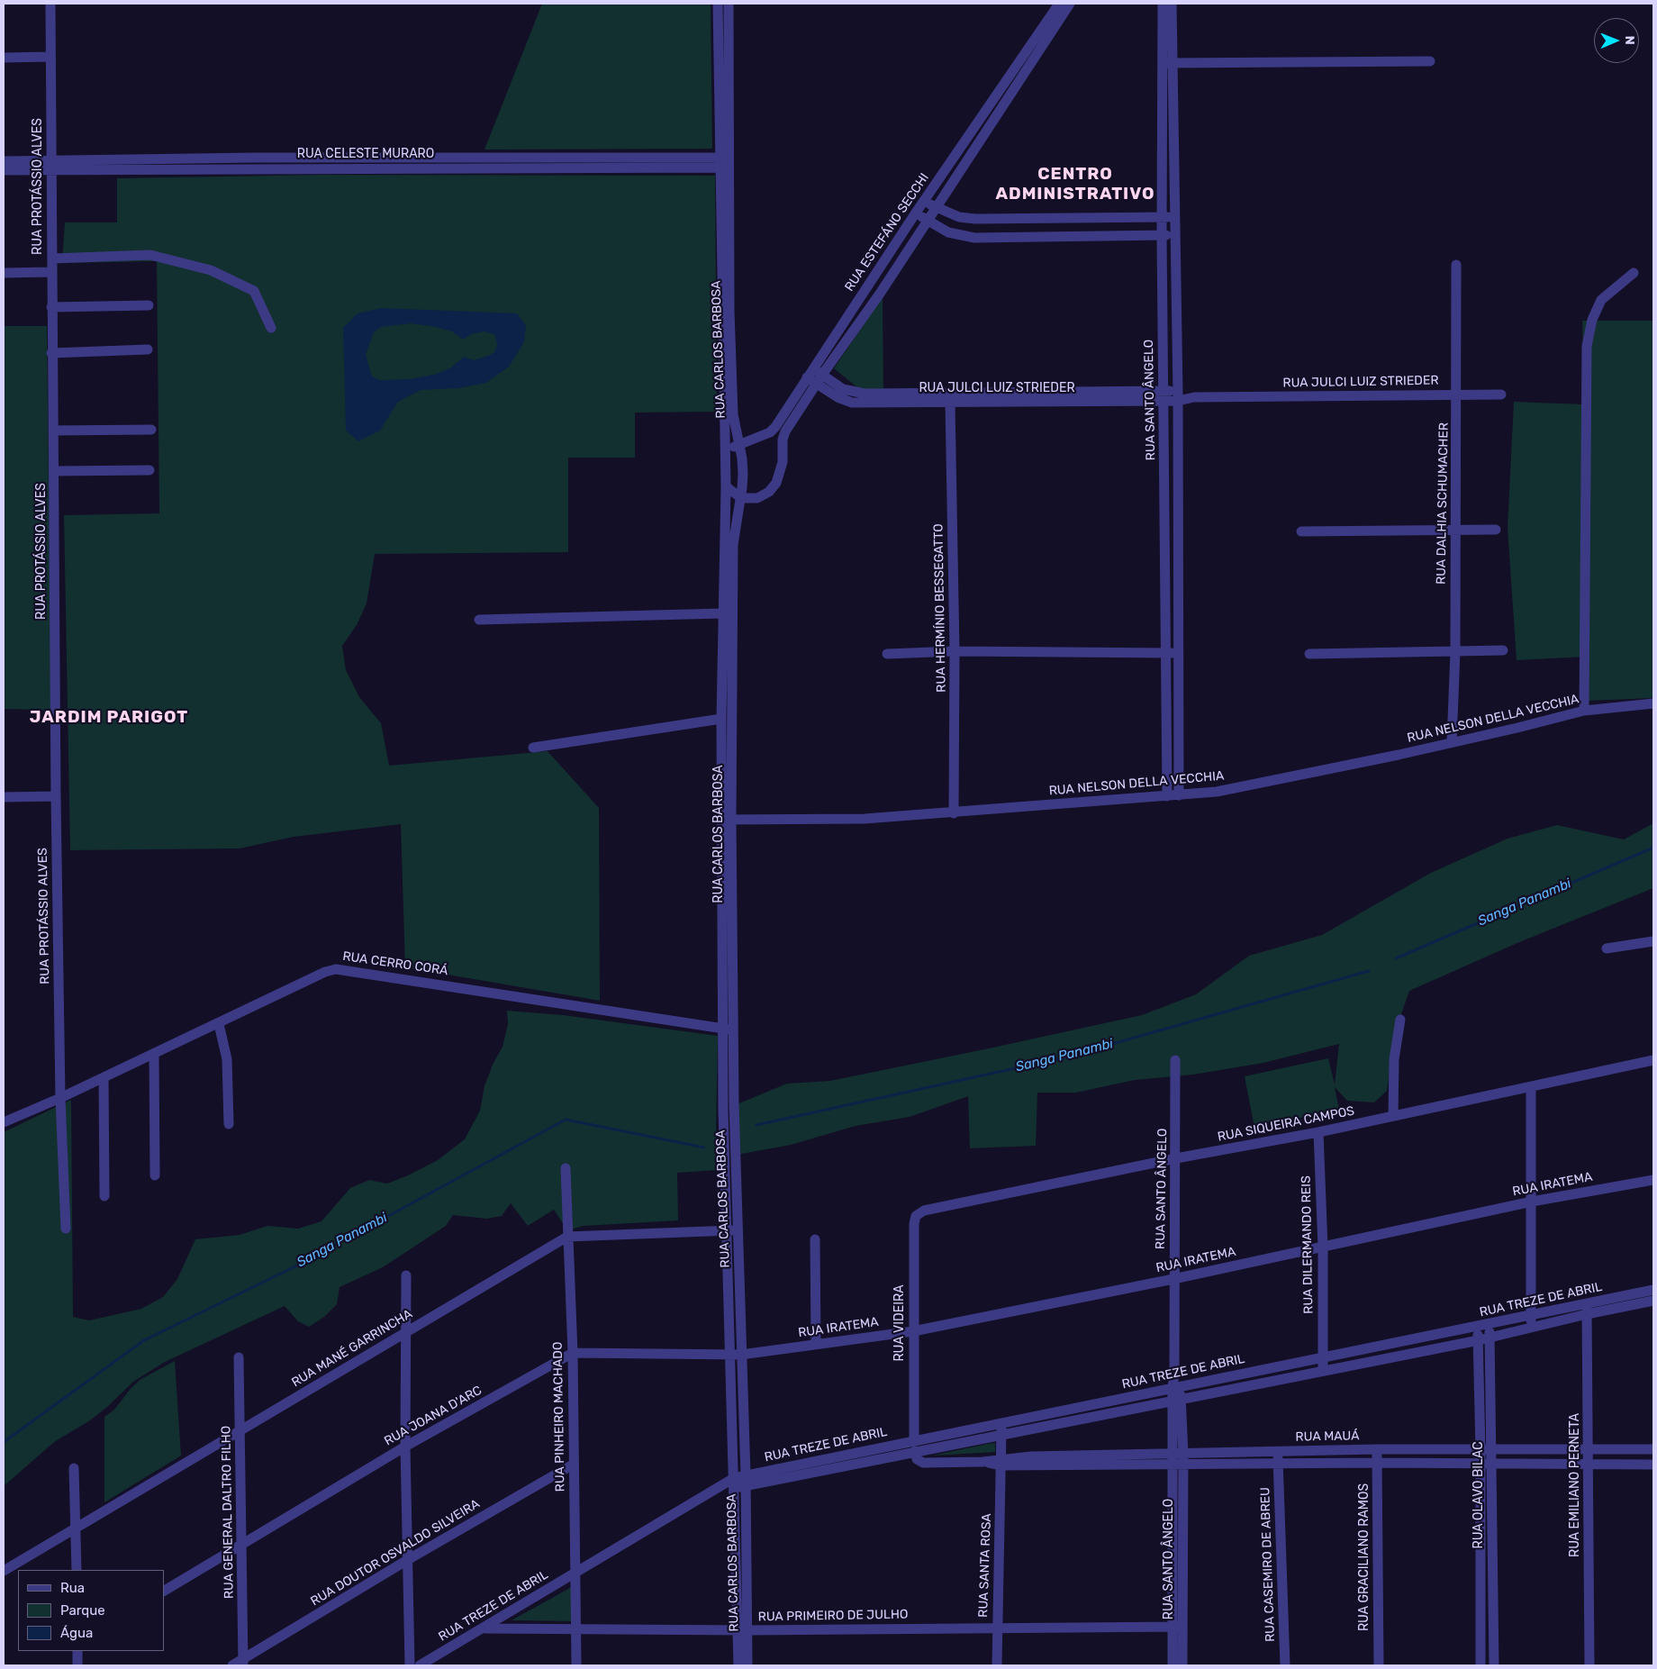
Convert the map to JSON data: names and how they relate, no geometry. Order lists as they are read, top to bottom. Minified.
{"streets":{"street":["RUA CELESTE MURARO","RUA PROTÁSSIO ALVES","RUA ESTEFÁNO SECCHI","RUA CARLOS BARBOSA","RUA JULCI LUIZ STRIEDER","RUA SANTO ÂNGELO","RUA DALHIA SCHUMACHER","RUA HERMÍNIO BESSEGATTO","RUA NELSON DELLA VECCHIA","RUA CERRO CORÁ","RUA SIQUEIRA CAMPOS","RUA IRATEMA","RUA DILERMANDO REIS","RUA TREZE DE ABRIL","RUA VIDEIRA","RUA MANÉ GARRINCHA","RUA JOANA D'ARC","RUA PINHEIRO MACHADO","RUA MAUÁ","RUA EMILIANO PERNETA","RUA OLAVO BILAC","RUA GENERAL DALTRO FILHO","RUA DOUTOR OSVALDO SILVEIRA","RUA GRACILIANO RAMOS","RUA CASEMIRO DE ABREU","RUA SANTA ROSA","RUA PRIMEIRO DE JULHO"]},"crossings":[["RUA CELESTE MURARO","RUA PROTÁSSIO ALVES"],["RUA CELESTE MURARO","RUA CARLOS BARBOSA"],["RUA PROTÁSSIO ALVES","RUA CERRO CORÁ"],["RUA ESTEFÁNO SECCHI","RUA CARLOS BARBOSA"],["RUA ESTEFÁNO SECCHI","RUA JULCI LUIZ STRIEDER"],["RUA CARLOS BARBOSA","RUA NELSON DELLA VECCHIA"],["RUA CARLOS BARBOSA","RUA CERRO CORÁ"],["RUA CARLOS BARBOSA","RUA IRATEMA"],["RUA CARLOS BARBOSA","RUA TREZE DE ABRIL"],["RUA CARLOS BARBOSA","RUA MANÉ GARRINCHA"],["RUA CARLOS BARBOSA","RUA JOANA D'ARC"],["RUA CARLOS BARBOSA","RUA PRIMEIRO DE JULHO"],["RUA JULCI LUIZ STRIEDER","RUA SANTO ÂNGELO"],["RUA JULCI LUIZ STRIEDER","RUA DALHIA SCHUMACHER"],["RUA JULCI LUIZ STRIEDER","RUA HERMÍNIO BESSEGATTO"],["RUA SANTO ÂNGELO","RUA NELSON DELLA VECCHIA"],["RUA SANTO ÂNGELO","RUA SIQUEIRA CAMPOS"],["RUA SANTO ÂNGELO","RUA IRATEMA"],["RUA SANTO ÂNGELO","RUA TREZE DE ABRIL"],["RUA SANTO ÂNGELO","RUA MAUÁ"],["RUA SANTO ÂNGELO","RUA PRIMEIRO DE JULHO"],["RUA DALHIA SCHUMACHER","RUA NELSON DELLA VECCHIA"],["RUA HERMÍNIO BESSEGATTO","RUA NELSON DELLA VECCHIA"],["RUA SIQUEIRA CAMPOS","RUA DILERMANDO REIS"],["RUA SIQUEIRA CAMPOS","RUA VIDEIRA"],["RUA IRATEMA","RUA DILERMANDO REIS"],["RUA IRATEMA","RUA VIDEIRA"],["RUA IRATEMA","RUA JOANA D'ARC"],["RUA DILERMANDO REIS","RUA TREZE DE ABRIL"],["RUA TREZE DE ABRIL","RUA VIDEIRA"],["RUA TREZE DE ABRIL","RUA PINHEIRO MACHADO"],["RUA TREZE DE ABRIL","RUA MAUÁ"],["RUA TREZE DE ABRIL","RUA EMILIANO PERNETA"],["RUA TREZE DE ABRIL","RUA OLAVO BILAC"],["RUA TREZE DE ABRIL","RUA SANTA ROSA"],["RUA TREZE DE ABRIL","RUA PRIMEIRO DE JULHO"],["RUA MANÉ GARRINCHA","RUA PINHEIRO MACHADO"],["RUA MANÉ GARRINCHA","RUA GENERAL DALTRO FILHO"],["RUA JOANA D'ARC","RUA PINHEIRO MACHADO"],["RUA JOANA D'ARC","RUA GENERAL DALTRO FILHO"],["RUA PINHEIRO MACHADO","RUA DOUTOR OSVALDO SILVEIRA"],["RUA PINHEIRO MACHADO","RUA PRIMEIRO DE JULHO"],["RUA MAUÁ","RUA EMILIANO PERNETA"],["RUA MAUÁ","RUA OLAVO BILAC"],["RUA MAUÁ","RUA GRACILIANO RAMOS"],["RUA MAUÁ","RUA CASEMIRO DE ABREU"],["RUA MAUÁ","RUA SANTA ROSA"],["RUA GENERAL DALTRO FILHO","RUA DOUTOR OSVALDO SILVEIRA"],["RUA SANTA ROSA","RUA PRIMEIRO DE JULHO"]],"districts":["CENTRO ADMINISTRATIVO","JARDIM PARIGOT"],"water":["Sanga Panambi"],"legend":["Rua","Parque","Água"],"north":"right"}
